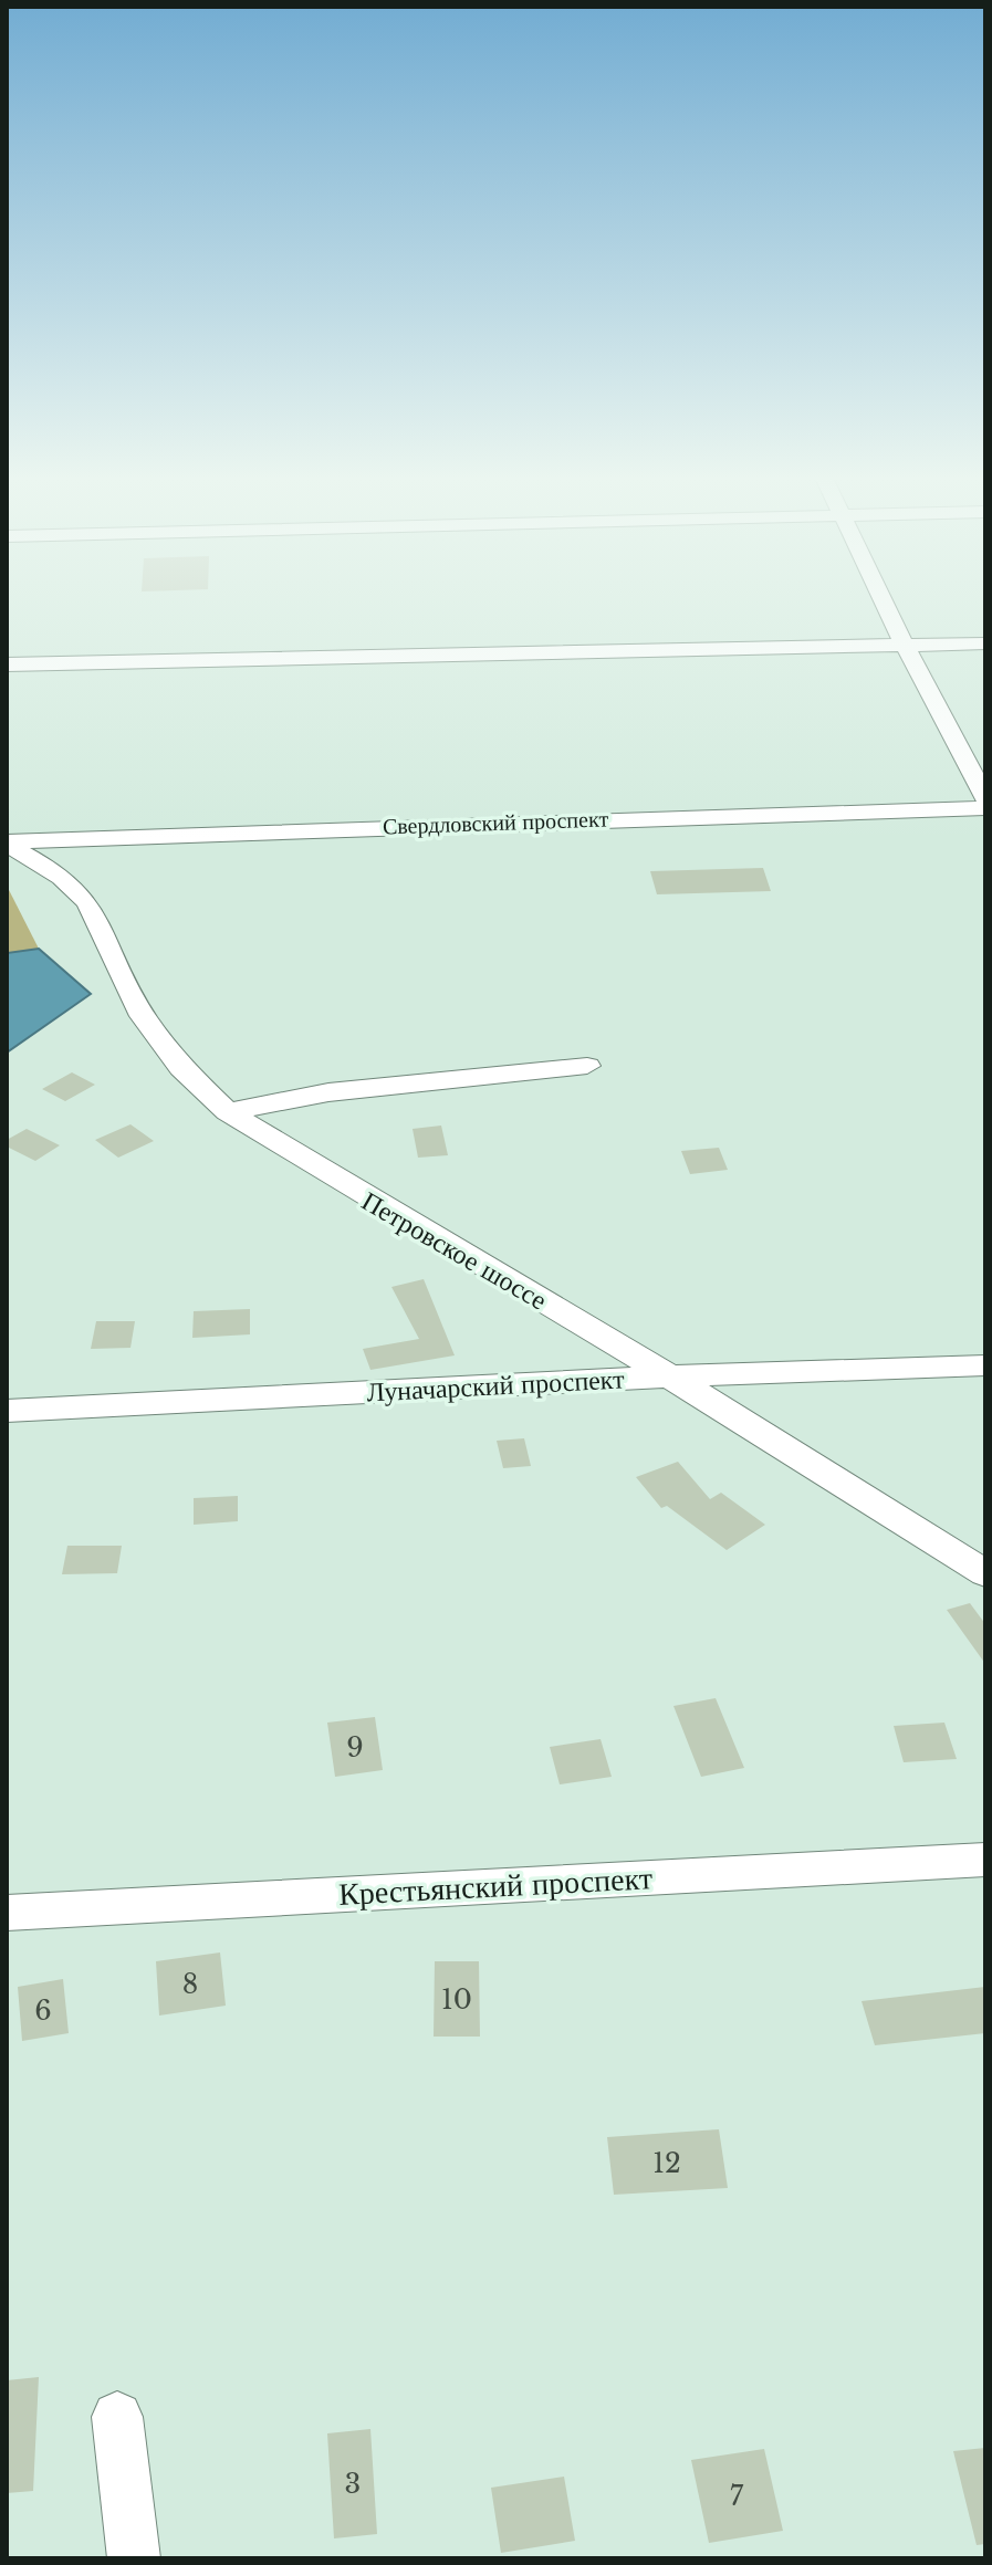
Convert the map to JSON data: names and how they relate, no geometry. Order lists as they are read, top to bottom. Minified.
{"streets":{"street":["Свердловский проспект","Петровское шоссе","Луначарский проспект","Крестьянский проспект"]},"crossings":[["Свердловский проспект","Петровское шоссе"],["Петровское шоссе","Луначарский проспект"]],"house_numbers":["9","8","10","6","12","3","7"]}
